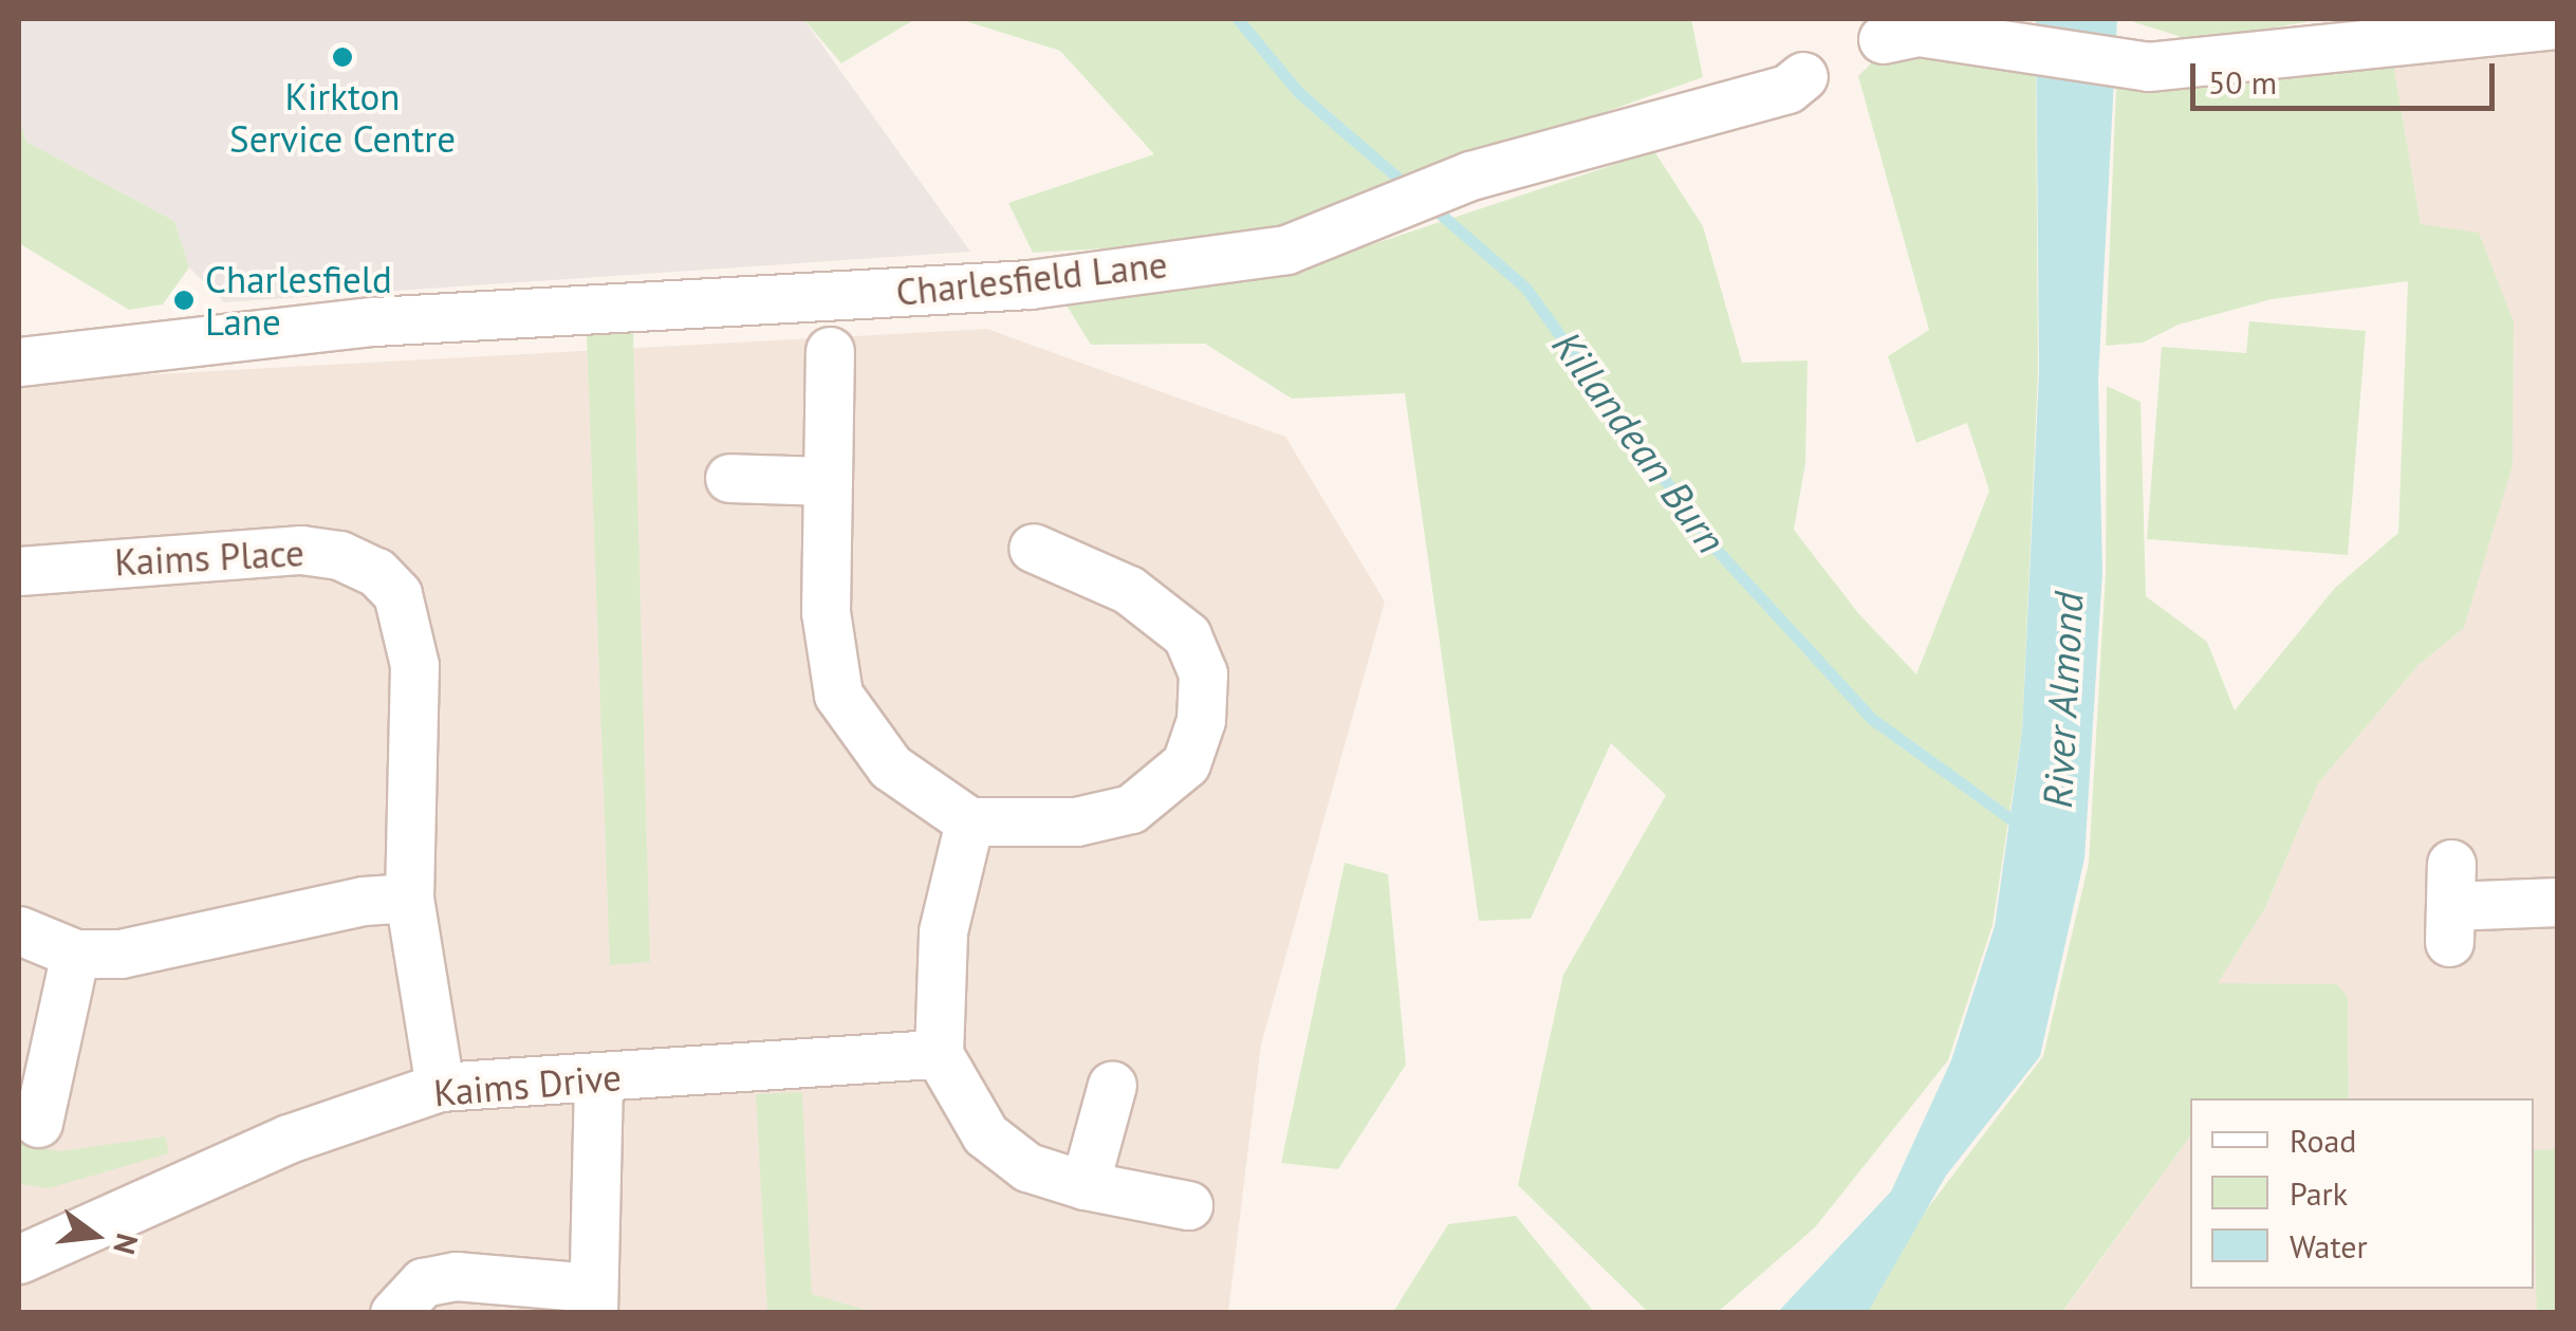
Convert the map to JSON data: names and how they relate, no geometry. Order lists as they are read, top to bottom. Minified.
{"streets":{"street":["Charlesfield Lane","Kaims Place","Kaims Drive"]},"crossings":[["Kaims Place","Kaims Drive"]],"water":["Killandean Burn","River Almond"],"places":["Kirkton Service Centre","Charlesfield Lane"],"legend":["Road","Park","Water"],"scale_bar":"50 m","north":"right"}
